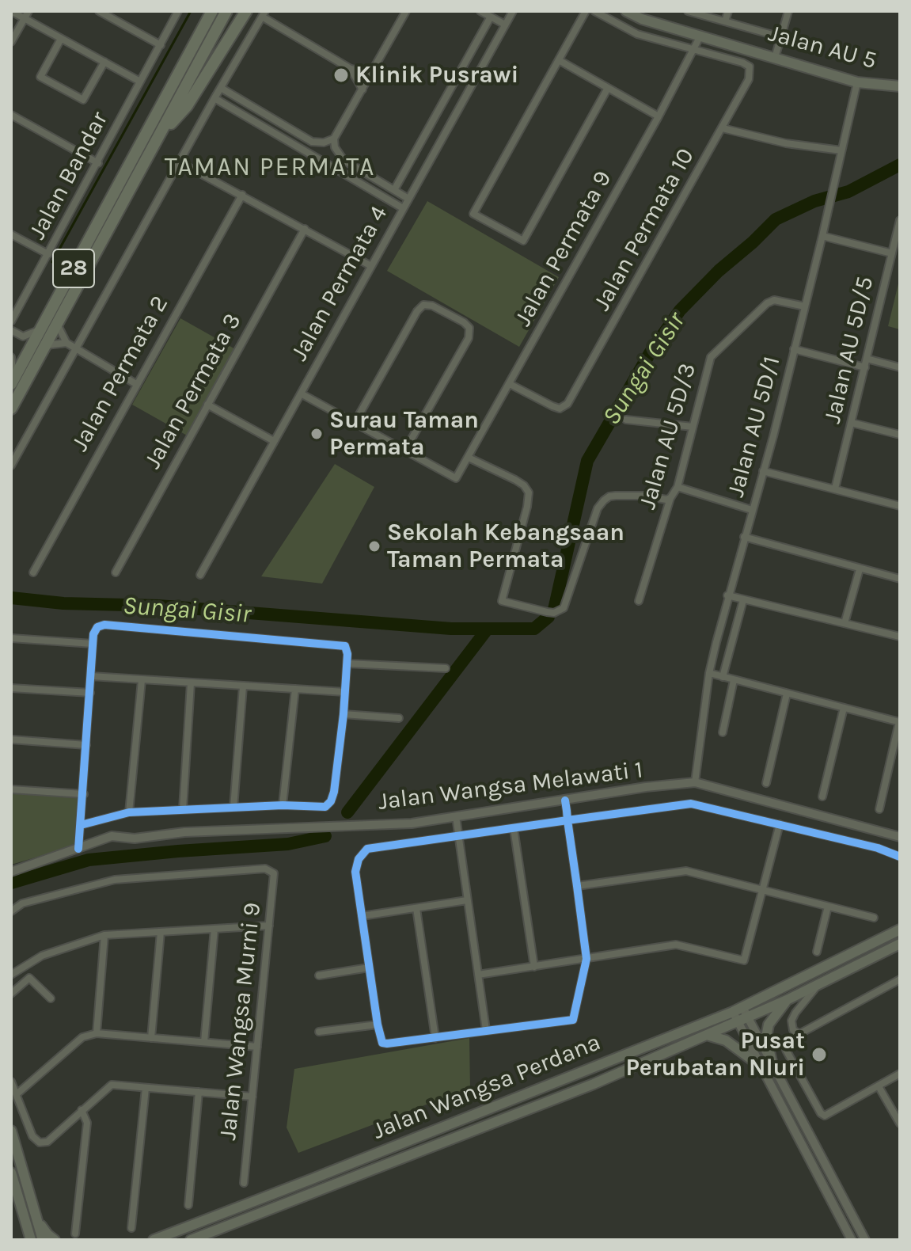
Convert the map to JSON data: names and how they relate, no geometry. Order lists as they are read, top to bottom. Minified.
{"streets":{"highway":["28"],"main road":["Jalan AU 5","Jalan Wangsa Perdana"],"street":["Jalan Bandar","Jalan Permata 10","Jalan Permata 9","Jalan Permata 4","Jalan AU 5D/5","Jalan Permata 2","Jalan Permata 3","Jalan AU 5D/1","Jalan AU 5D/3","Jalan Wangsa Melawati 1","Jalan Wangsa Murni 9"]},"crossings":[["Jalan AU 5","Jalan Permata 9"],["Jalan AU 5","Jalan AU 5D/1"],["Jalan Permata 10","Jalan Permata 9"],["Jalan AU 5D/1","Jalan AU 5D/3"],["Jalan AU 5D/1","Jalan Wangsa Melawati 1"]],"districts":["TAMAN PERMATA"],"water":["Sungai Gisir"],"places":["Klinik Pusrawi","Surau Taman Permata","Sekolah Kebangsaan Taman Permata","Pusat Perubatan Nluri"]}
